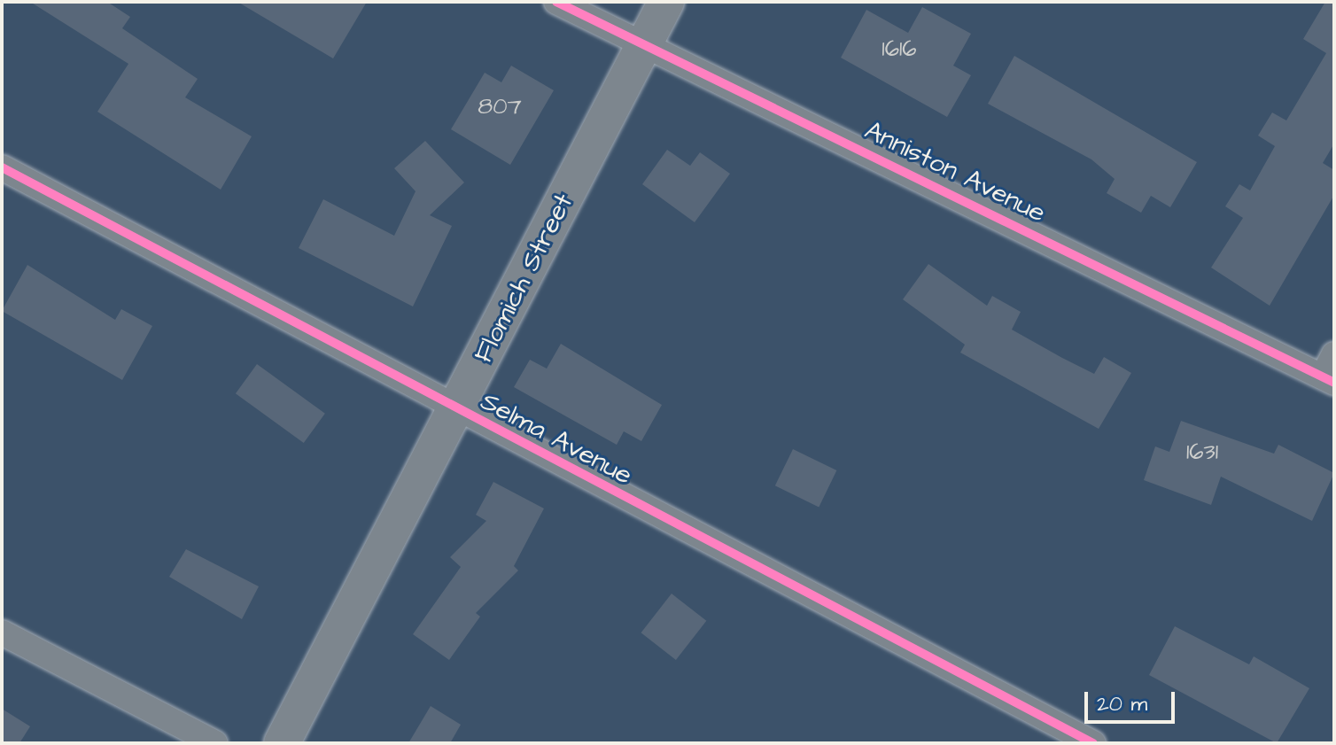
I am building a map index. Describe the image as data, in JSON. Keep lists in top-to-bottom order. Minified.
{"streets":{"street":["Anniston Avenue","Flomich Street","Selma Avenue"]},"crossings":[["Anniston Avenue","Flomich Street"],["Flomich Street","Selma Avenue"]],"house_numbers":["1616","807","1631"],"scale_bar":"20 m"}
